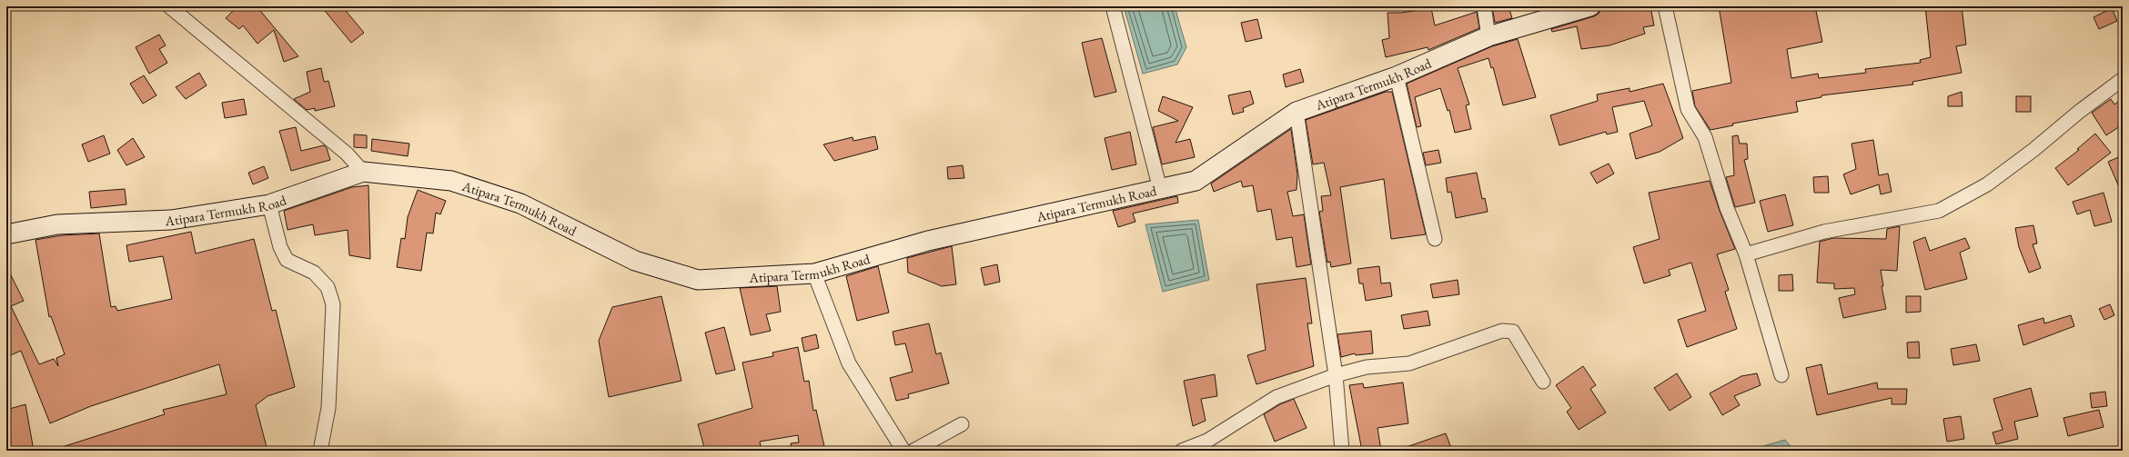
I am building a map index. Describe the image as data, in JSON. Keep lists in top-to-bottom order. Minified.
{"streets":{"main road":["Atipara Termukh Road"]}}
